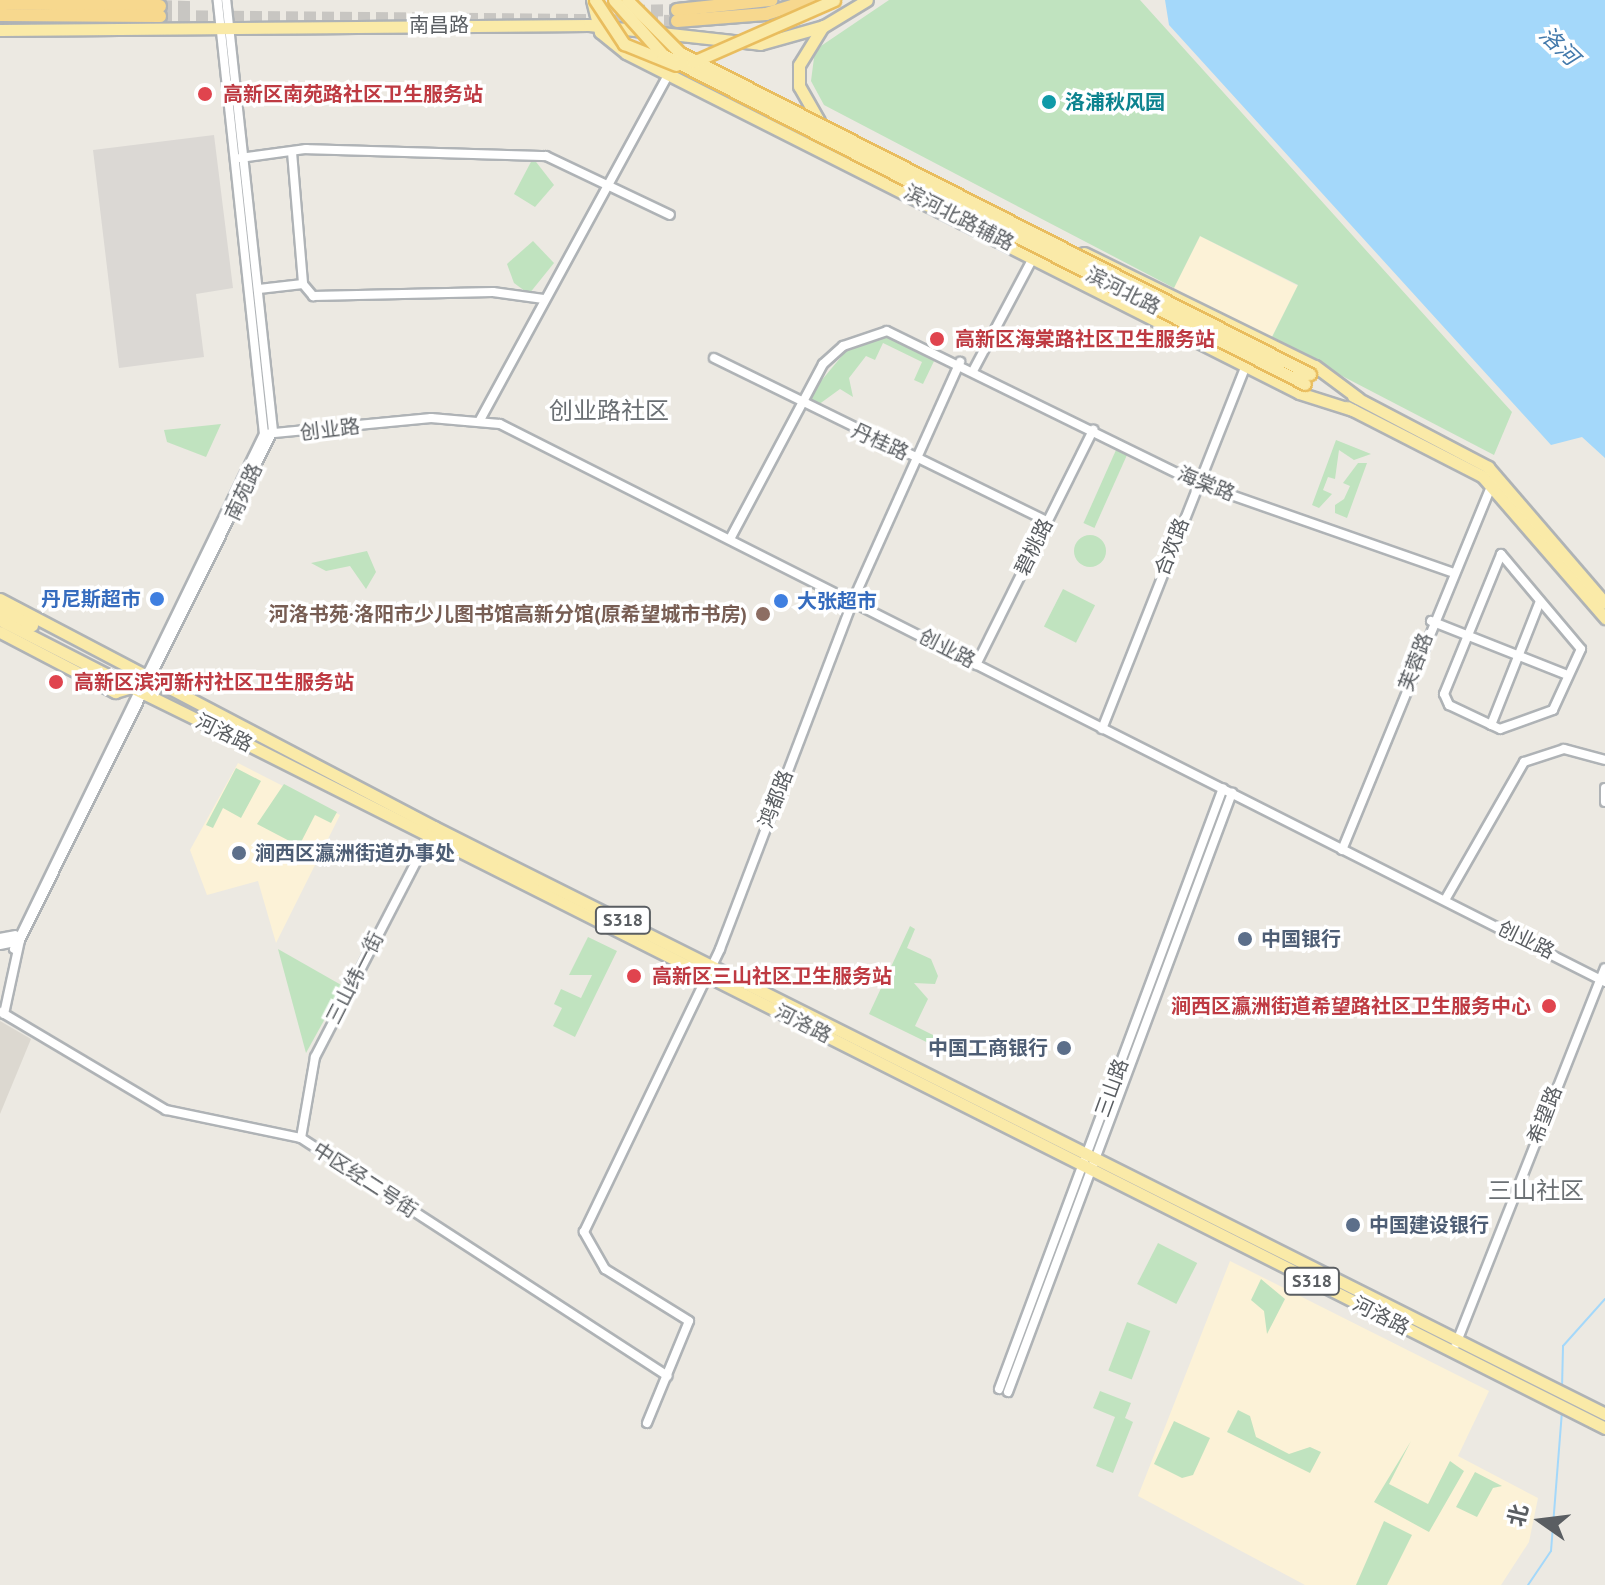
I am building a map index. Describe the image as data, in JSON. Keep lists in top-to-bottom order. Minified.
{"streets":{"main road":["南昌路","滨河北路辅路","滨河北路","河洛路","S318"],"street":["创业路","丹桂路","海棠路","南苑路","碧桃路","合欢路","芙蓉路","鸿都路","三山纬一街","三山路","希望路","中区经二号街"]},"crossings":[["南昌路","滨河北路辅路"],["滨河北路辅路","滨河北路"],["滨河北路辅路","合欢路"],["滨河北路","芙蓉路"],["创业路","海棠路"],["创业路","南苑路"],["创业路","碧桃路"],["创业路","合欢路"],["创业路","芙蓉路"],["创业路","鸿都路"],["创业路","三山路"],["创业路","希望路"],["丹桂路","海棠路"],["丹桂路","碧桃路"],["丹桂路","鸿都路"],["海棠路","碧桃路"],["海棠路","合欢路"],["海棠路","芙蓉路"],["海棠路","鸿都路"],["南苑路","河洛路"],["南苑路","中区经二号街"],["河洛路","鸿都路"],["河洛路","三山纬一街"],["河洛路","三山路"],["河洛路","希望路"],["鸿都路","中区经二号街"],["三山纬一街","中区经二号街"]],"districts":["创业路社区","三山社区"],"water":["洛河"],"places":["高新区南苑路社区卫生服务站","洛浦秋风园","高新区海棠路社区卫生服务站","丹尼斯超市","大张超市","河洛书苑·洛阳市少儿图书馆高新分馆(原希望城市书房)","高新区滨河新村社区卫生服务站","涧西区瀛洲街道办事处","中国银行","高新区三山社区卫生服务站","涧西区瀛洲街道希望路社区卫生服务中心","中国工商银行","中国建设银行"],"north":"left"}
